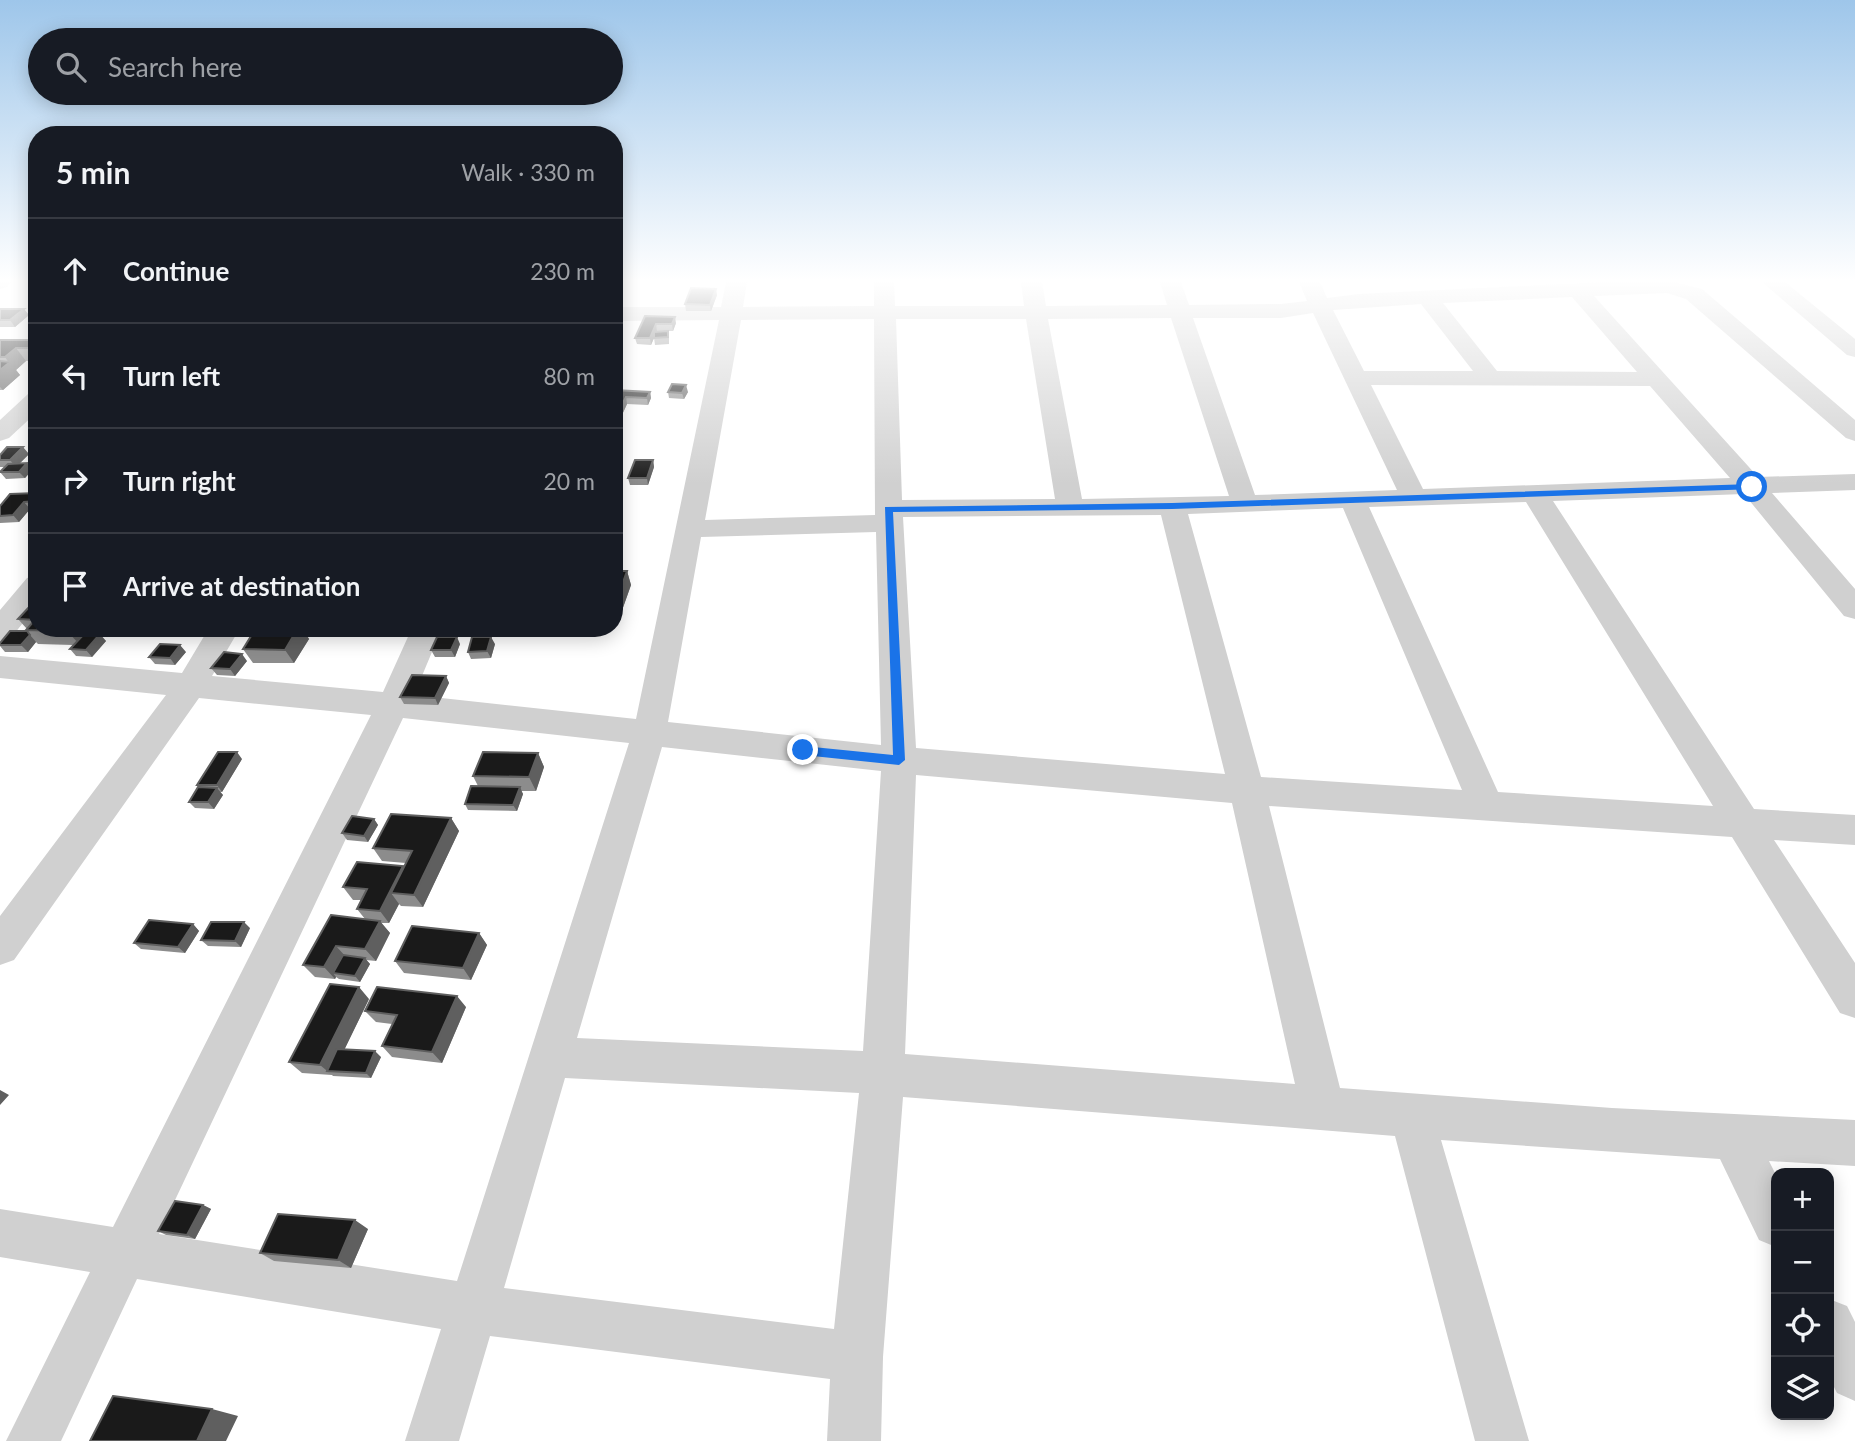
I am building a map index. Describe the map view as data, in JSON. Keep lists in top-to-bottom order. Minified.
{"page":{"search":"Search here","heading":["5 min","Walk · 330 m"],"list":[["Continue","230 m"],["Turn left","80 m"],["Turn right","20 m"],"Arrive at destination"],"map_buttons":["+","−"]}}
